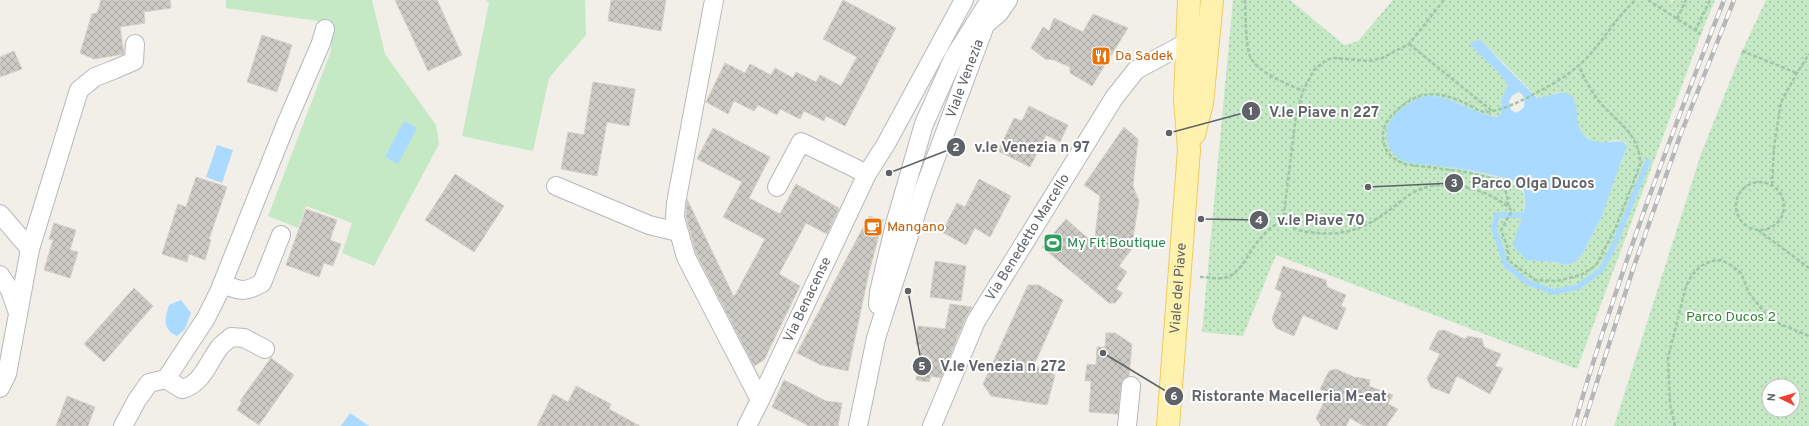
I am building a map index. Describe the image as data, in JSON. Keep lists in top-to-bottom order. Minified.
{"streets":{"main road":["Viale del Piave"],"street":["Viale Venezia","Via Benedetto Marcello","Via Benacense"]},"crossings":[["Viale Venezia","Via Benacense"],["Via Benedetto Marcello","Viale del Piave"]],"parks":["Parco Ducos 2"],"places":{"restaurant":["Da Sadek"],"other":["V.le Piave n 227","v.le Venezia n 97","Parco Olga Ducos","v.le Piave 70","V.le Venezia n 272","Ristorante Macelleria M-eat"],"cafe":["Mangano"],"sports":["My Fit Boutique"]},"north":"left"}
